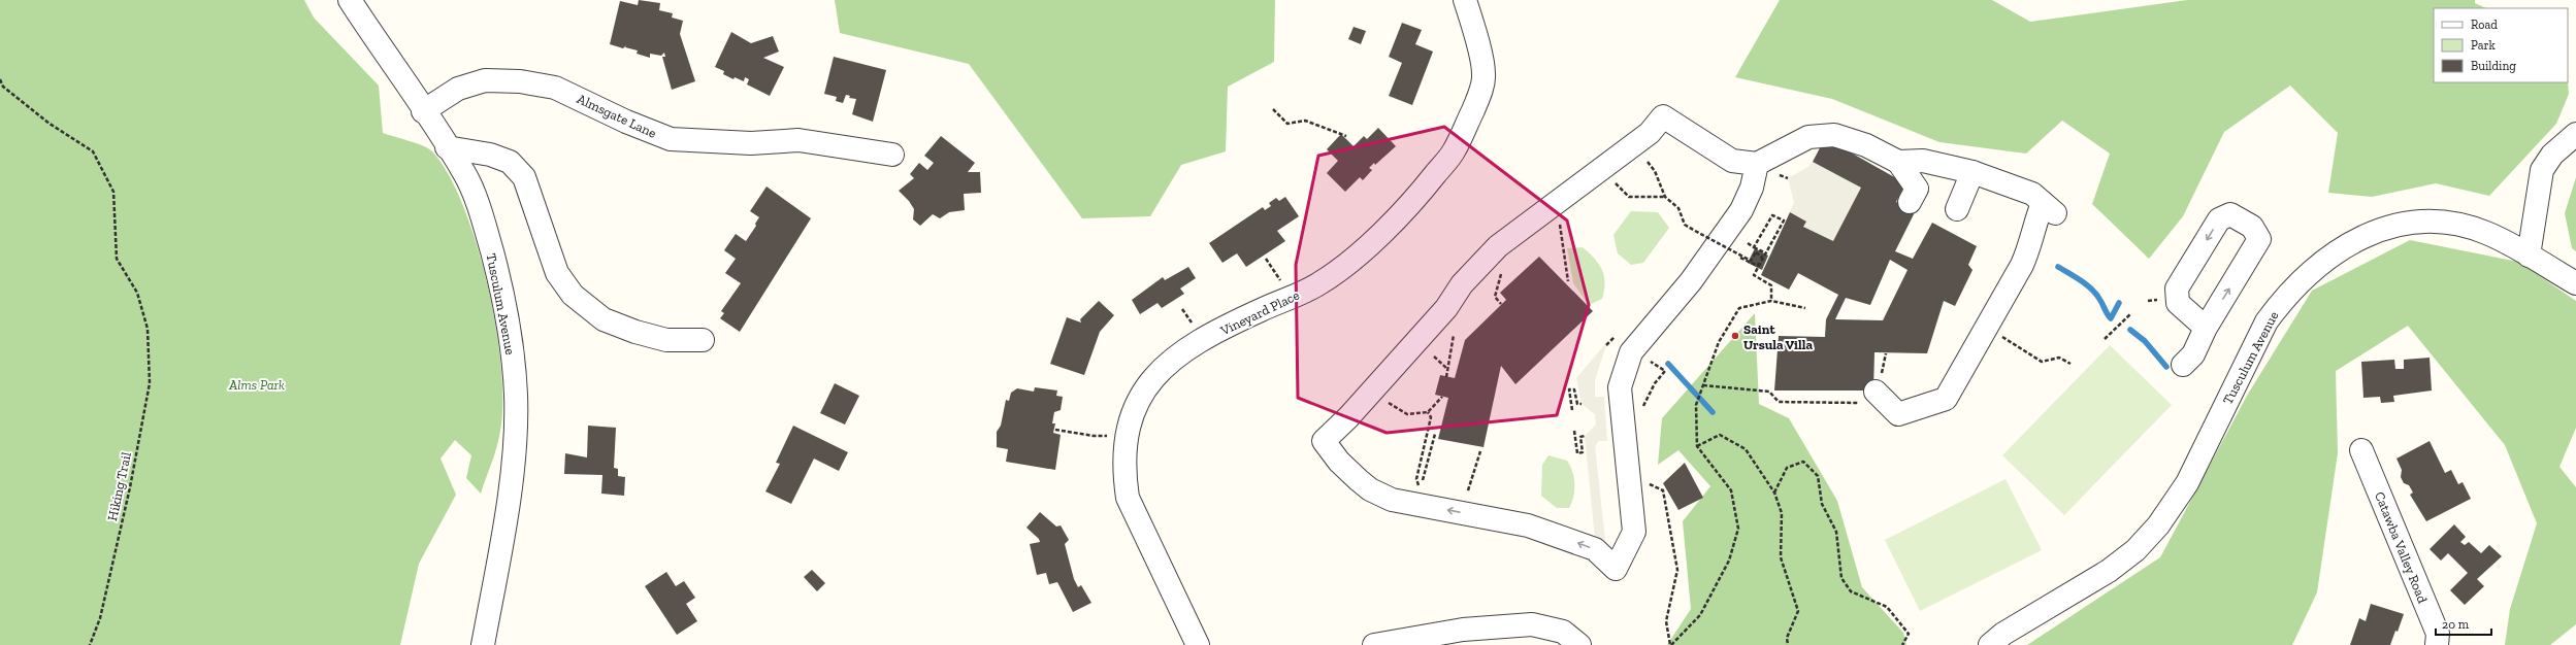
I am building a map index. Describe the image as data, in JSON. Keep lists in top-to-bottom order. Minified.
{"streets":{"street":["Almsgate Lane","Tusculum Avenue","Vineyard Place","Catawba Valley Road"],"path":["Hiking Trail"]},"crossings":[["Almsgate Lane","Tusculum Avenue"]],"parks":["Alms Park"],"places":["Saint Ursula Villa"],"legend":["Road","Park","Building"],"scale_bar":"20 m"}
